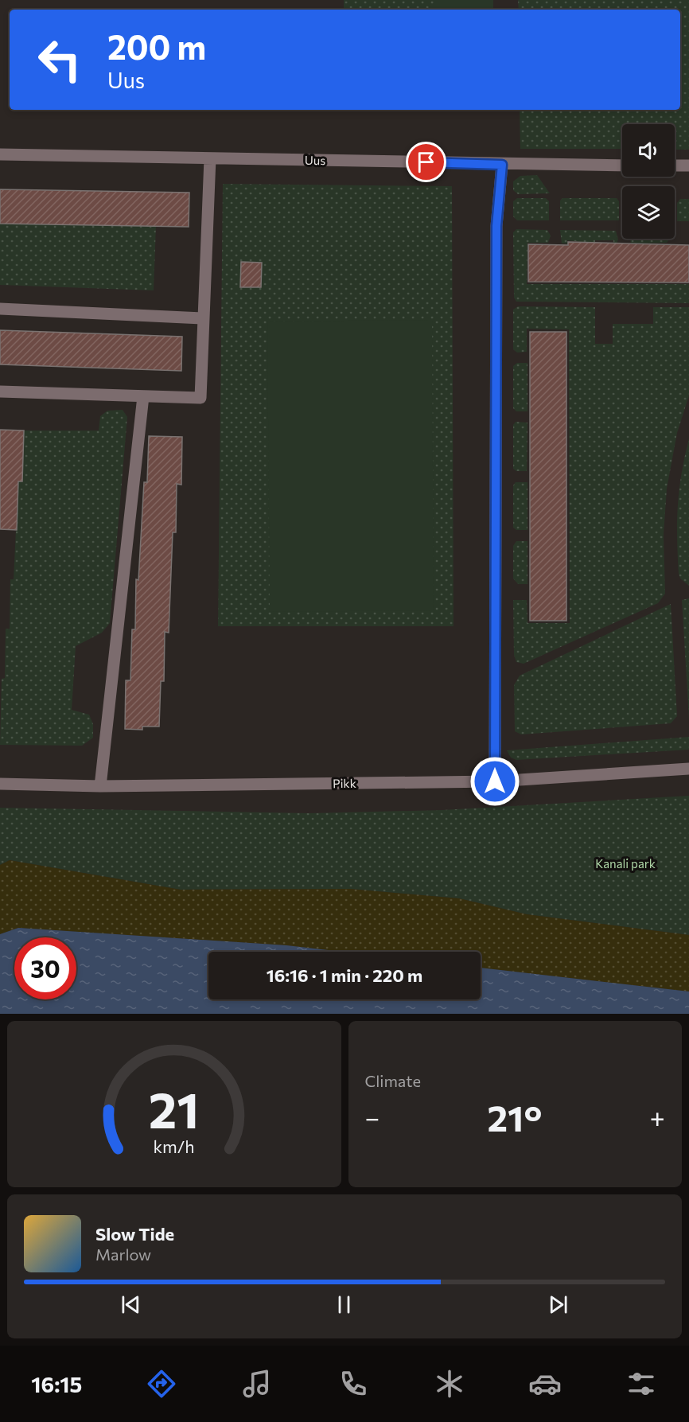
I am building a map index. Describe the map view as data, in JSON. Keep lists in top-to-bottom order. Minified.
{"streets":{"street":["Uus","Pikk"]},"parks":["Kanali park"],"page":{"turn":["200 m","Uus"],"limit":"30","trip":"16:16 · 1 min · 220 m","tile":"Climate","heat":["−","21°","+"],"song":["Slow Tide","Marlow"],"tabs":"16:15","gauge":["21","km/h"]}}
